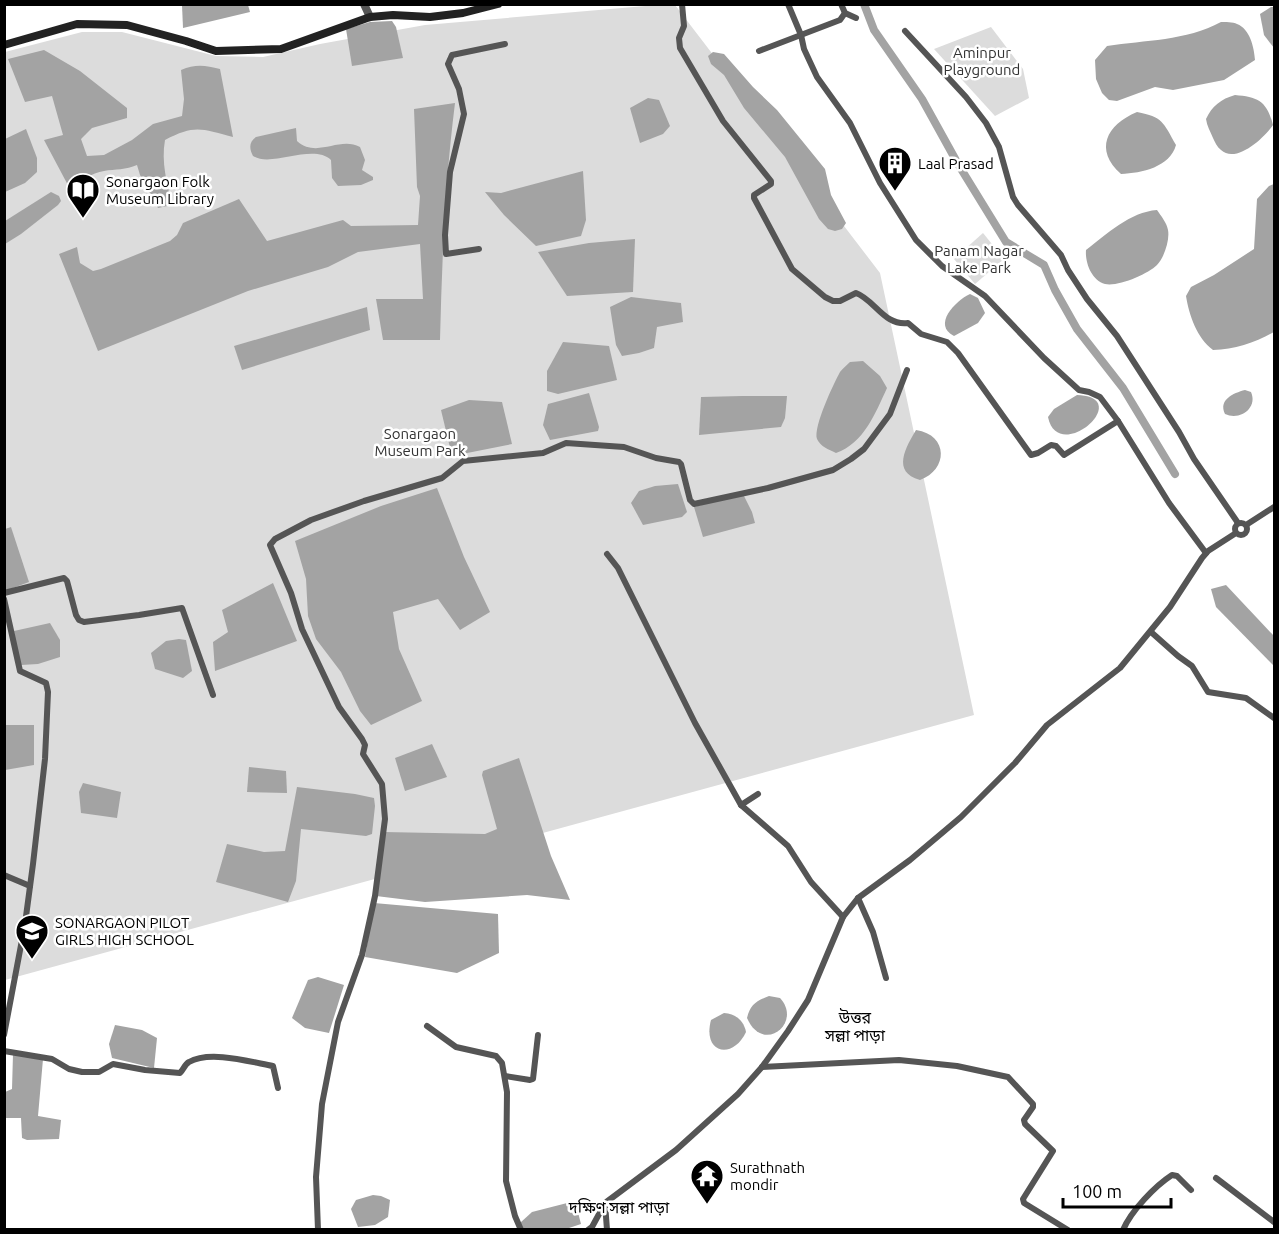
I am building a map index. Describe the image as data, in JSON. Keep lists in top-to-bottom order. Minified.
{"districts":["উত্তর সল্লা পাড়া","দক্ষিণ সল্লা পাড়া"],"parks":["Aminpur Playground","Panam Nagar Lake Park","Sonargaon Museum Park"],"places":{"building":["Laal Prasad"],"library":["Sonargaon Folk Museum Library"],"school or university":["SONARGAON PILOT GIRLS HIGH SCHOOL"],"temple":["Surathnath mondir"]},"scale_bar":"100 m"}
